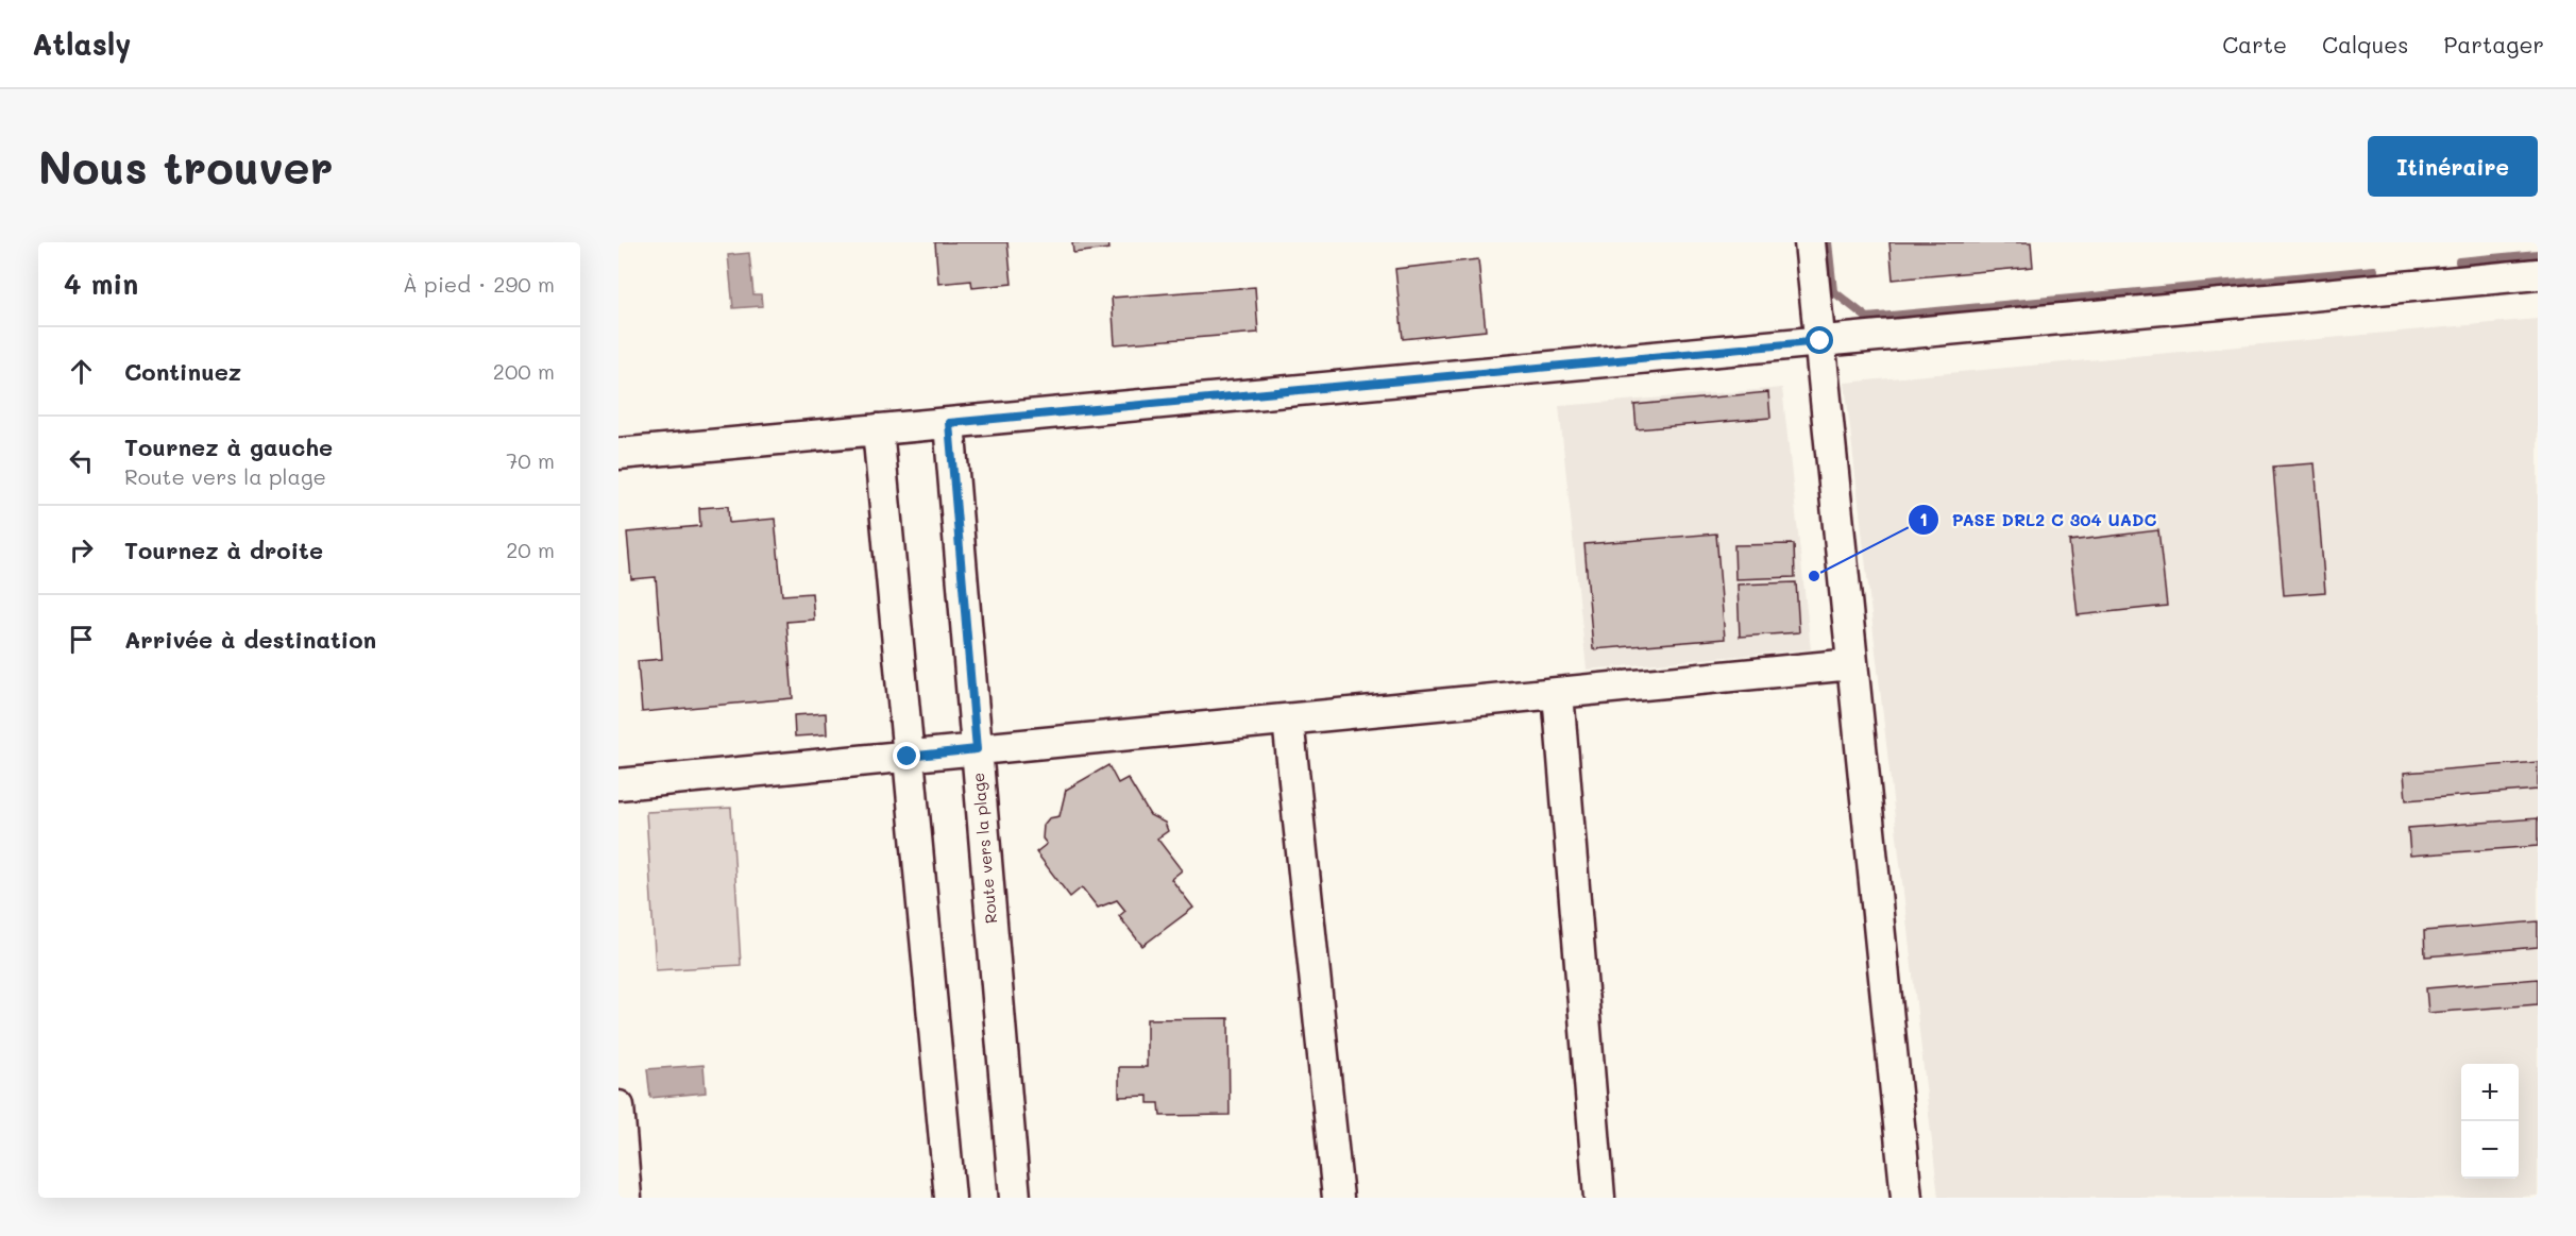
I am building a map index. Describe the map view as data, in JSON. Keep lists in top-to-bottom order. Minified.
{"streets":{"street":["Route vers la plage"]},"places":["PASE DRL2 C 304 UADC"],"page":{"header":"Atlasly","nav":["Carte","Calques","Partager"],"buttons":"Itinéraire","title":"Nous trouver","heading":["4 min","À pied · 290 m"],"list":[["Continuez","200 m"],["Tournez à gauche","Route vers la plage","70 m"],["Tournez à droite","20 m"],"Arrivée à destination"],"map_buttons":["+","−"]}}
